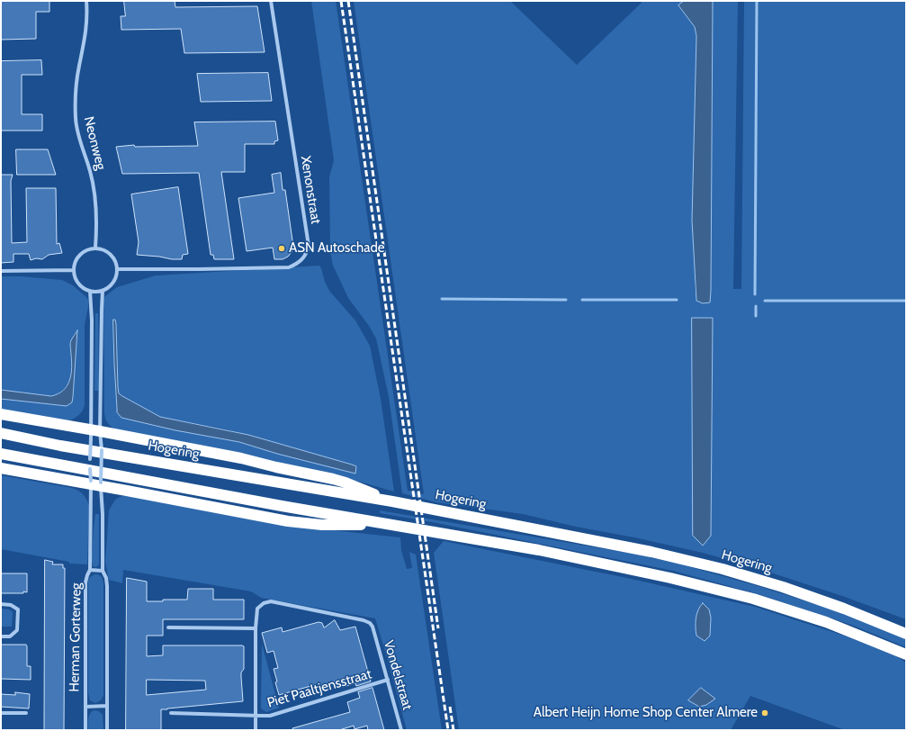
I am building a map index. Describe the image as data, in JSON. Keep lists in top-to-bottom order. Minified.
{"streets":{"highway":["Hogering"],"street":["Neonweg","Xenonstraat","Herman Gorterweg","Vondelstraat","Piet Paaltjensstraat"]},"crossings":[["Neonweg","Xenonstraat"],["Vondelstraat","Piet Paaltjensstraat"]],"places":["ASN Autoschade","Albert Heijn Home Shop Center Almere"]}
